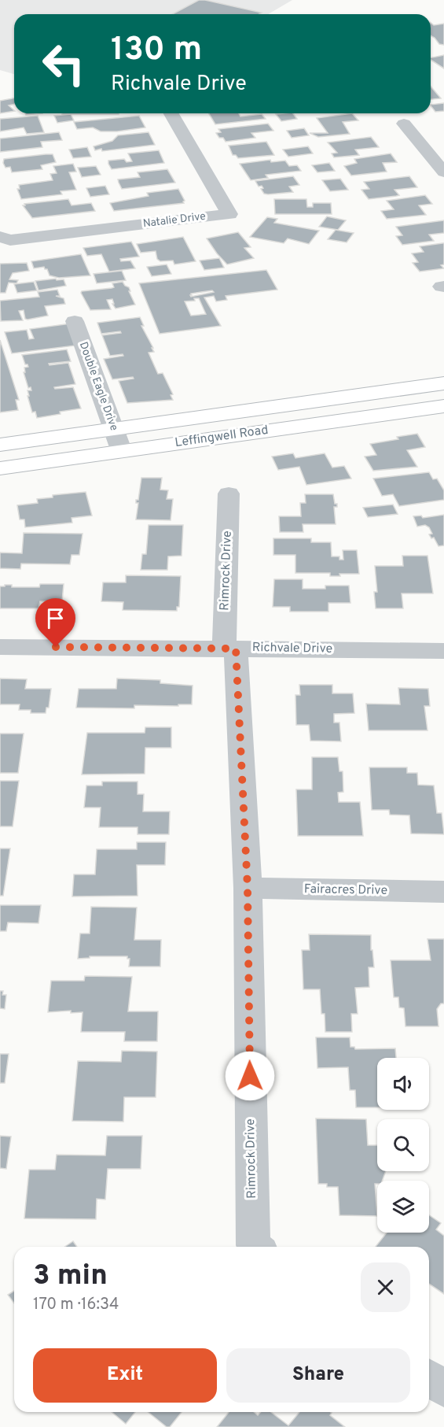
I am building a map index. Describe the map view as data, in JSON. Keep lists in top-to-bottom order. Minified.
{"streets":{"main road":["Leffingwell Road"],"street":["Natalie Drive","Double Eagle Drive","Rimrock Drive","Richvale Drive","Fairacres Drive"]},"crossings":[["Double Eagle Drive","Leffingwell Road"],["Rimrock Drive","Richvale Drive"],["Rimrock Drive","Fairacres Drive"]],"page":{"turn":["130 m","Richvale Drive"],"heading":["3 min","170 m · 16:34"],"buttons":["Exit","Share"]}}
